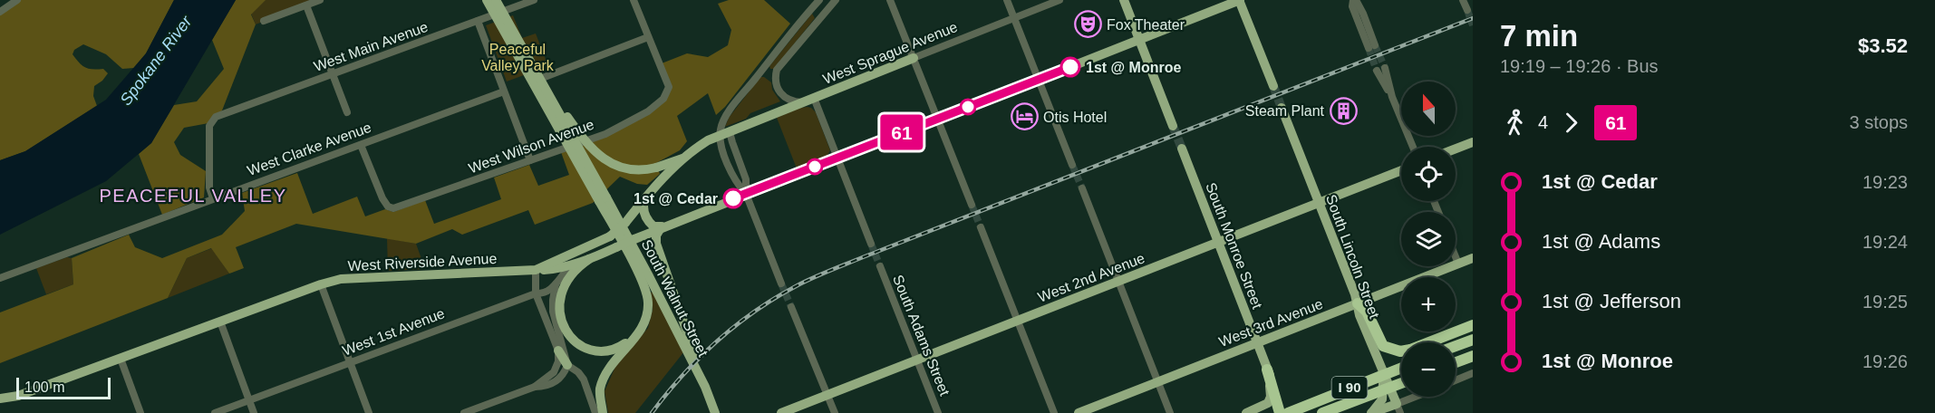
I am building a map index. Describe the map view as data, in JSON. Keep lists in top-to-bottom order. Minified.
{"streets":{"highway":["I 90"],"main road":["West Sprague Avenue","South Monroe Street","South Lincoln Street","West Riverside Avenue","West 2nd Avenue","South Walnut Street","West 3rd Avenue"],"street":["West Main Avenue","West Wilson Avenue","West Clarke Avenue","West 1st Avenue","South Adams Street"]},"crossings":[["West Main Avenue","West Clarke Avenue"],["West Sprague Avenue","West Riverside Avenue"],["West Wilson Avenue","West Clarke Avenue"],["South Monroe Street","West 2nd Avenue"],["South Monroe Street","West 3rd Avenue"],["South Monroe Street","I 90"],["South Lincoln Street","West 2nd Avenue"],["South Lincoln Street","West 3rd Avenue"],["West 2nd Avenue","South Adams Street"]],"districts":["PEACEFUL VALLEY"],"water":["Spokane River"],"parks":["Peaceful Valley Park"],"places":{"theatre":["Fox Theater"],"other":["1st @ Monroe","1st @ Cedar"],"building":["Steam Plant"],"hotel":["Otis Hotel"]},"lines":["bus line 61"],"scale_bar":"100 m","north":"top","page":{"on_map":"61","heading":["7 min","19:19 – 19:26 · Bus","$3.52"],"map_buttons":["+","−"],"legs":["4","61","3 stops"],"list":[{"name":"1st @ Cedar","value":"19:23"},{"name":"1st @ Adams","value":"19:24"},{"name":"1st @ Jefferson","value":"19:25"},{"name":"1st @ Monroe","value":"19:26"}],"scale":"100 m"}}
